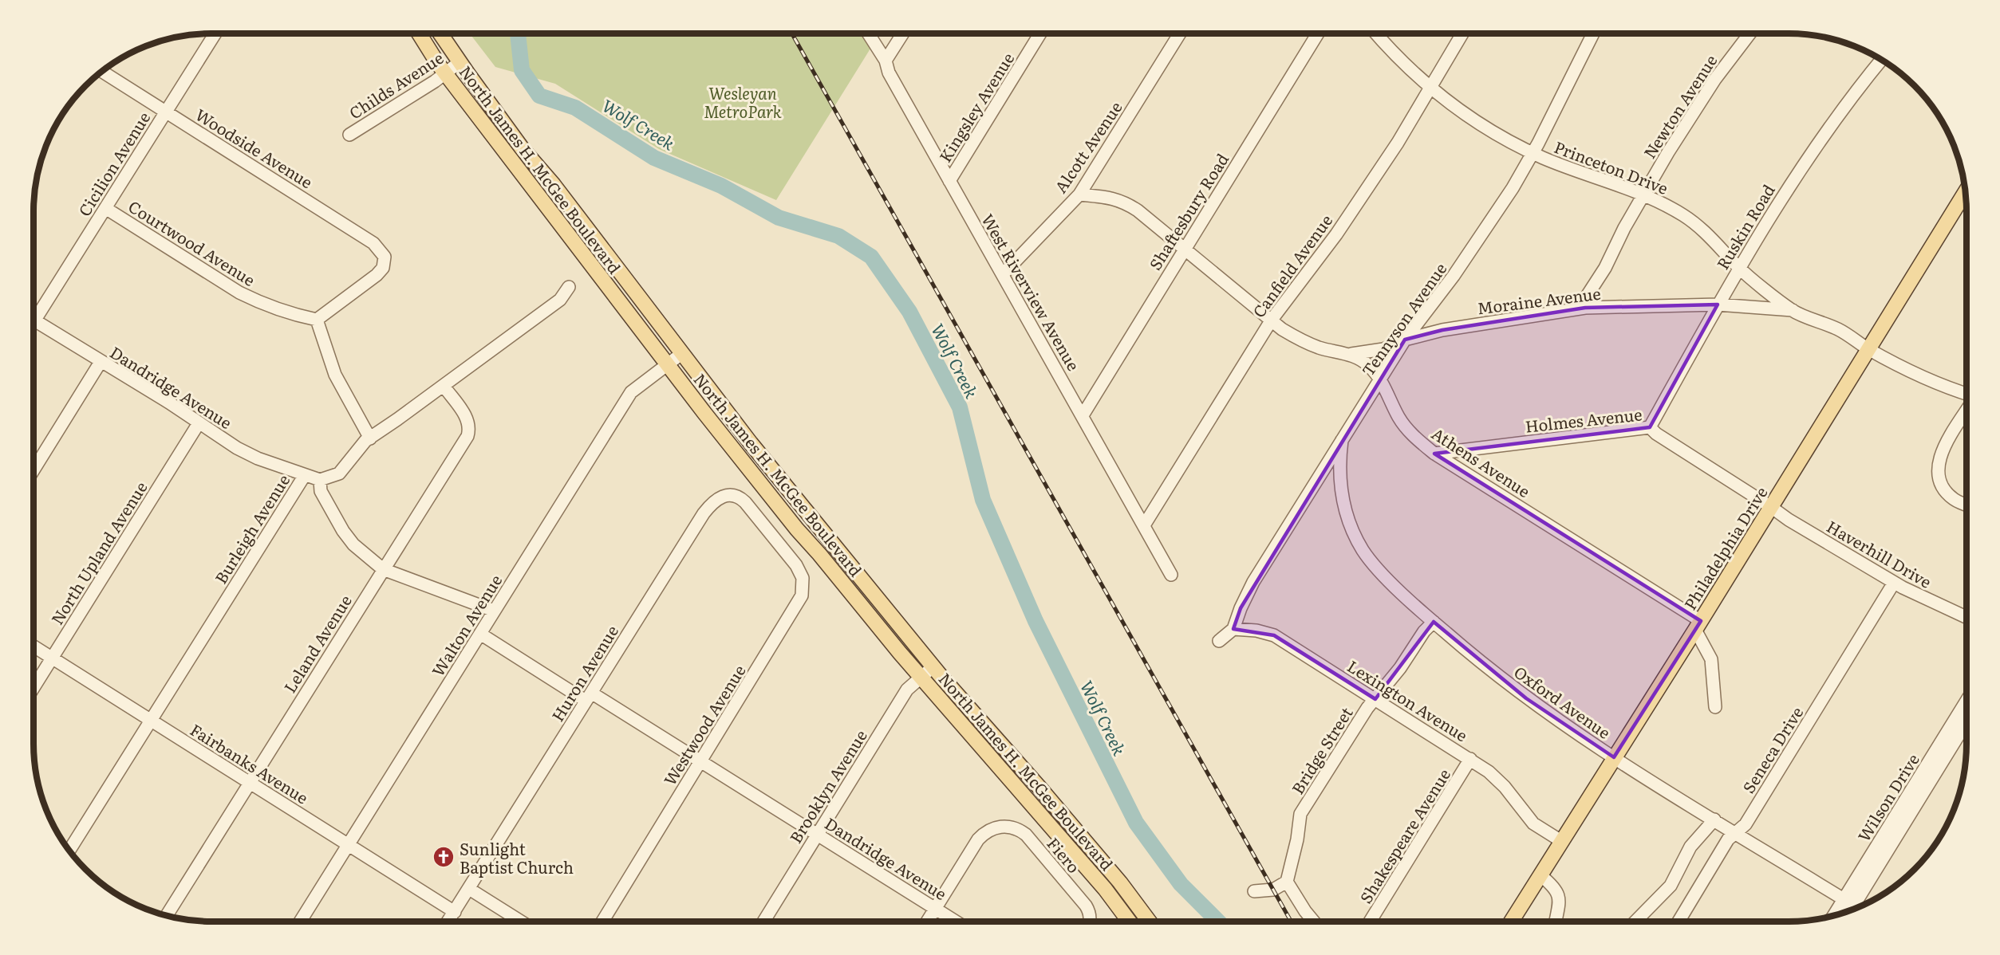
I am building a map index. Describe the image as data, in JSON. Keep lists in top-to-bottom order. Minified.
{"streets":{"main road":["North James H. McGee Boulevard","Philadelphia Drive"],"street":["Childs Avenue","Newton Avenue","Kingsley Avenue","Alcott Avenue","Woodside Avenue","Cicilion Avenue","Princeton Drive","Shaftesbury Road","Ruskin Road","Courtwood Avenue","Canfield Avenue","West Riverview Avenue","Moraine Avenue","Tennyson Avenue","Dandridge Avenue","Holmes Avenue","Athens Avenue","Burleigh Avenue","North Upland Avenue","Haverhill Drive","Walton Avenue","Leland Avenue","Huron Avenue","Lexington Avenue","Oxford Avenue","Westwood Avenue","Seneca Drive","Bridge Street","Fairbanks Avenue","Brooklyn Avenue","Wilson Drive","Shakespeare Avenue","Fiero"]},"crossings":[["Childs Avenue","North James H. McGee Boulevard"],["Newton Avenue","Princeton Drive"],["Newton Avenue","Moraine Avenue"],["Kingsley Avenue","West Riverview Avenue"],["Alcott Avenue","West Riverview Avenue"],["Alcott Avenue","Athens Avenue"],["Woodside Avenue","Cicilion Avenue"],["Woodside Avenue","Courtwood Avenue"],["Cicilion Avenue","Courtwood Avenue"],["Princeton Drive","Ruskin Road"],["Princeton Drive","Canfield Avenue"],["Princeton Drive","Moraine Avenue"],["Princeton Drive","Tennyson Avenue"],["Princeton Drive","Philadelphia Drive"],["North James H. McGee Boulevard","Walton Avenue"],["North James H. McGee Boulevard","Brooklyn Avenue"],["Shaftesbury Road","West Riverview Avenue"],["Shaftesbury Road","Athens Avenue"],["Ruskin Road","Moraine Avenue"],["Ruskin Road","Holmes Avenue"],["Canfield Avenue","West Riverview Avenue"],["Canfield Avenue","Athens Avenue"],["Moraine Avenue","Tennyson Avenue"],["Moraine Avenue","Athens Avenue"],["Tennyson Avenue","Athens Avenue"],["Tennyson Avenue","Lexington Avenue"],["Tennyson Avenue","Oxford Avenue"],["Dandridge Avenue","Burleigh Avenue"],["Dandridge Avenue","North Upland Avenue"],["Dandridge Avenue","Walton Avenue"],["Dandridge Avenue","Huron Avenue"],["Dandridge Avenue","Westwood Avenue"],["Dandridge Avenue","Brooklyn Avenue"],["Dandridge Avenue","Fiero"],["Holmes Avenue","Athens Avenue"],["Holmes Avenue","Philadelphia Drive"],["Holmes Avenue","Haverhill Drive"],["Athens Avenue","Philadelphia Drive"],["Burleigh Avenue","Fairbanks Avenue"],["Philadelphia Drive","Haverhill Drive"],["Philadelphia Drive","Lexington Avenue"],["Philadelphia Drive","Oxford Avenue"],["North Upland Avenue","Fairbanks Avenue"],["Haverhill Drive","Seneca Drive"],["Walton Avenue","Fairbanks Avenue"],["Leland Avenue","Fairbanks Avenue"],["Huron Avenue","Westwood Avenue"],["Huron Avenue","Fairbanks Avenue"],["Lexington Avenue","Bridge Street"],["Lexington Avenue","Shakespeare Avenue"],["Oxford Avenue","Seneca Drive"],["Oxford Avenue","Bridge Street"],["Oxford Avenue","Wilson Drive"]],"water":["Wolf Creek"],"parks":["Wesleyan MetroPark"],"places":{"church":["Sunlight Baptist Church"]}}
